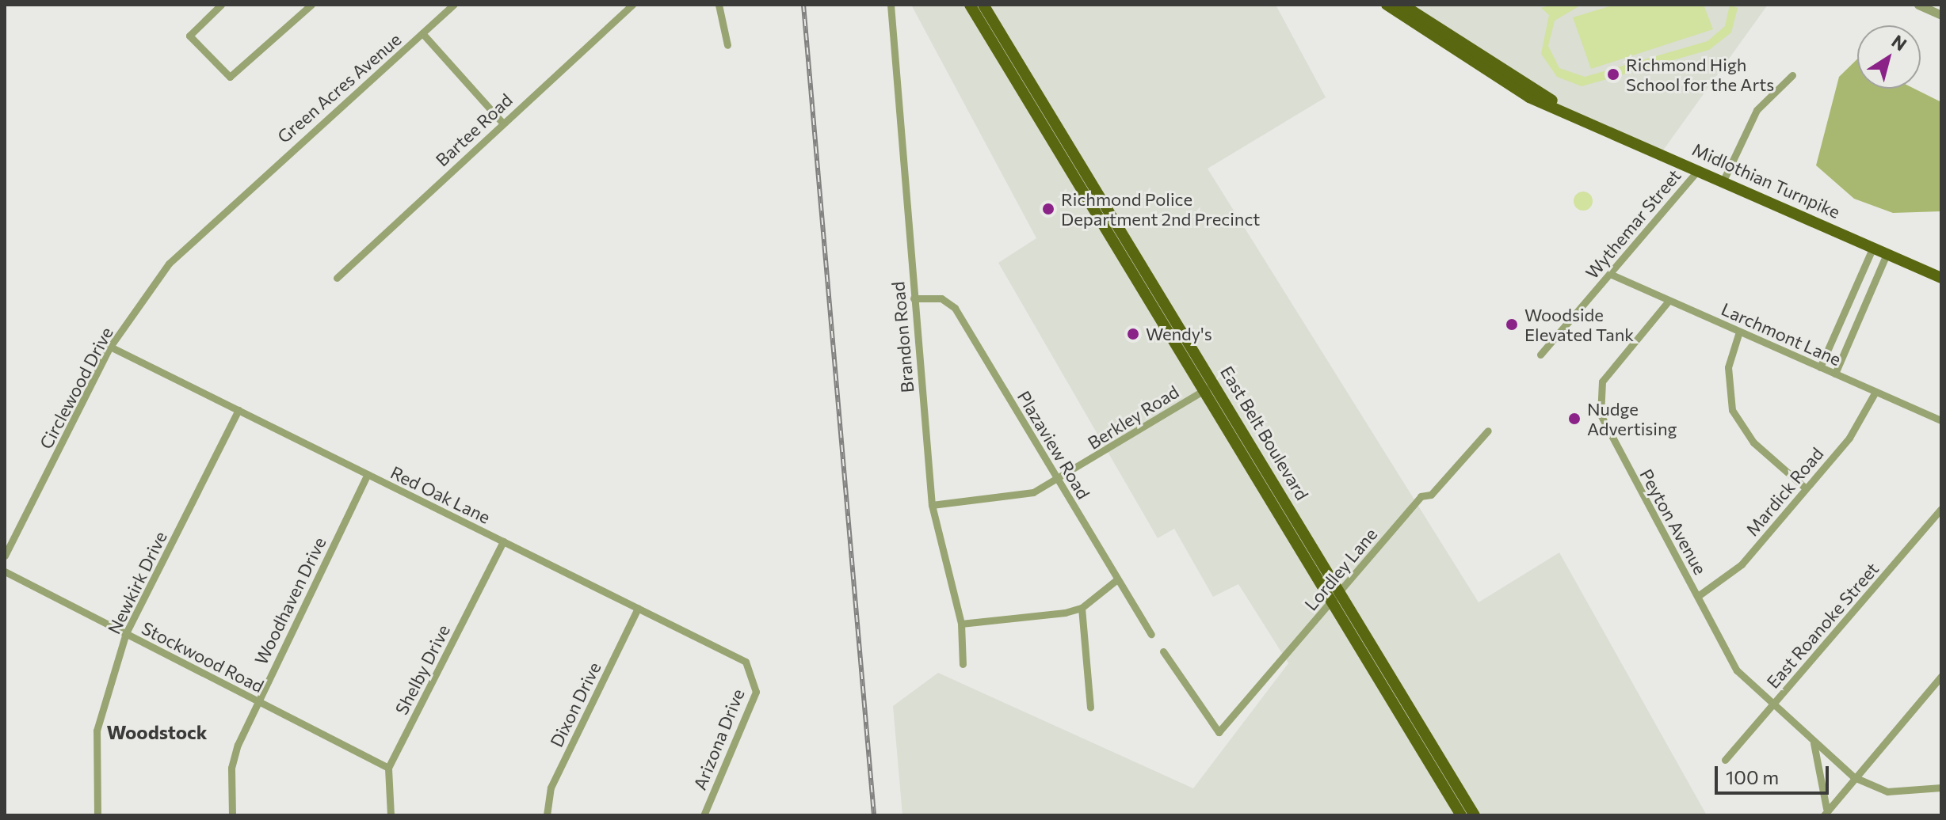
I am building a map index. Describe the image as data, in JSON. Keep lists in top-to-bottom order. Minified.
{"streets":{"main road":["Midlothian Turnpike","East Belt Boulevard"],"street":["Green Acres Avenue","Bartee Road","Wythemar Street","Larchmont Lane","Brandon Road","Circlewood Drive","Berkley Road","Plazaview Road","Mardick Road","Red Oak Lane","Peyton Avenue","Lordley Lane","Newkirk Drive","Woodhaven Drive","East Roanoke Street","Stockwood Road","Shelby Drive","Dixon Drive","Arizona Drive"]},"crossings":[["Green Acres Avenue","Circlewood Drive"],["Midlothian Turnpike","Wythemar Street"],["Wythemar Street","Larchmont Lane"],["Larchmont Lane","Mardick Road"],["Larchmont Lane","Peyton Avenue"],["Brandon Road","Berkley Road"],["Brandon Road","Plazaview Road"],["Circlewood Drive","Red Oak Lane"],["Berkley Road","East Belt Boulevard"],["Berkley Road","Plazaview Road"],["East Belt Boulevard","Lordley Lane"],["Mardick Road","Peyton Avenue"],["Red Oak Lane","Newkirk Drive"],["Red Oak Lane","Woodhaven Drive"],["Red Oak Lane","Shelby Drive"],["Red Oak Lane","Dixon Drive"],["Red Oak Lane","Arizona Drive"],["Peyton Avenue","East Roanoke Street"],["Newkirk Drive","Stockwood Road"],["Woodhaven Drive","Stockwood Road"],["Stockwood Road","Shelby Drive"]],"districts":["Woodstock"],"places":["Richmond High School for the Arts","Richmond Police Department 2nd Precinct","Woodside Elevated Tank","Wendy's","Nudge Advertising"],"scale_bar":"100 m","north":"top right"}
